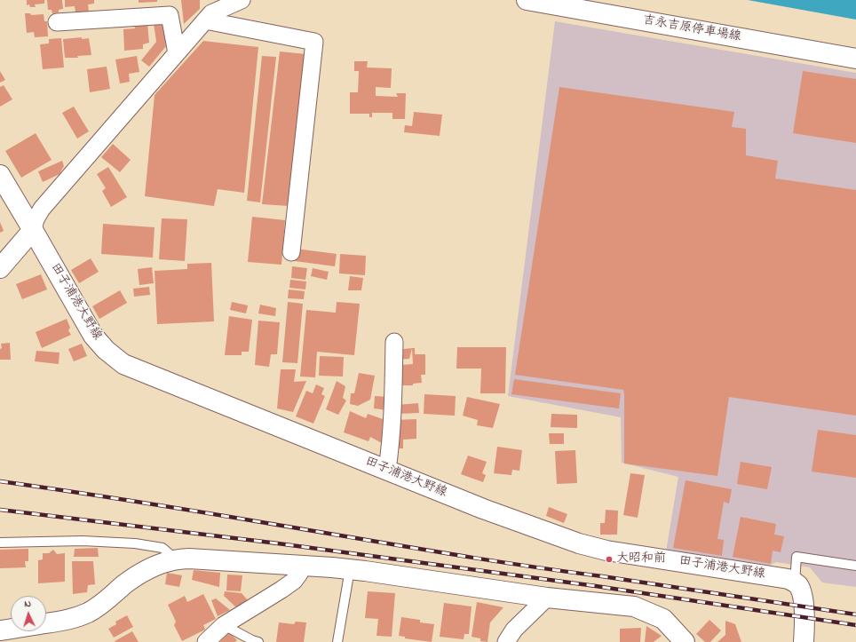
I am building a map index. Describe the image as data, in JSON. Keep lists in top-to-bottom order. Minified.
{"streets":{"main road":["吉永吉原停車場線","田子浦港大野線"]},"places":["大昭和前"],"north":"top"}
